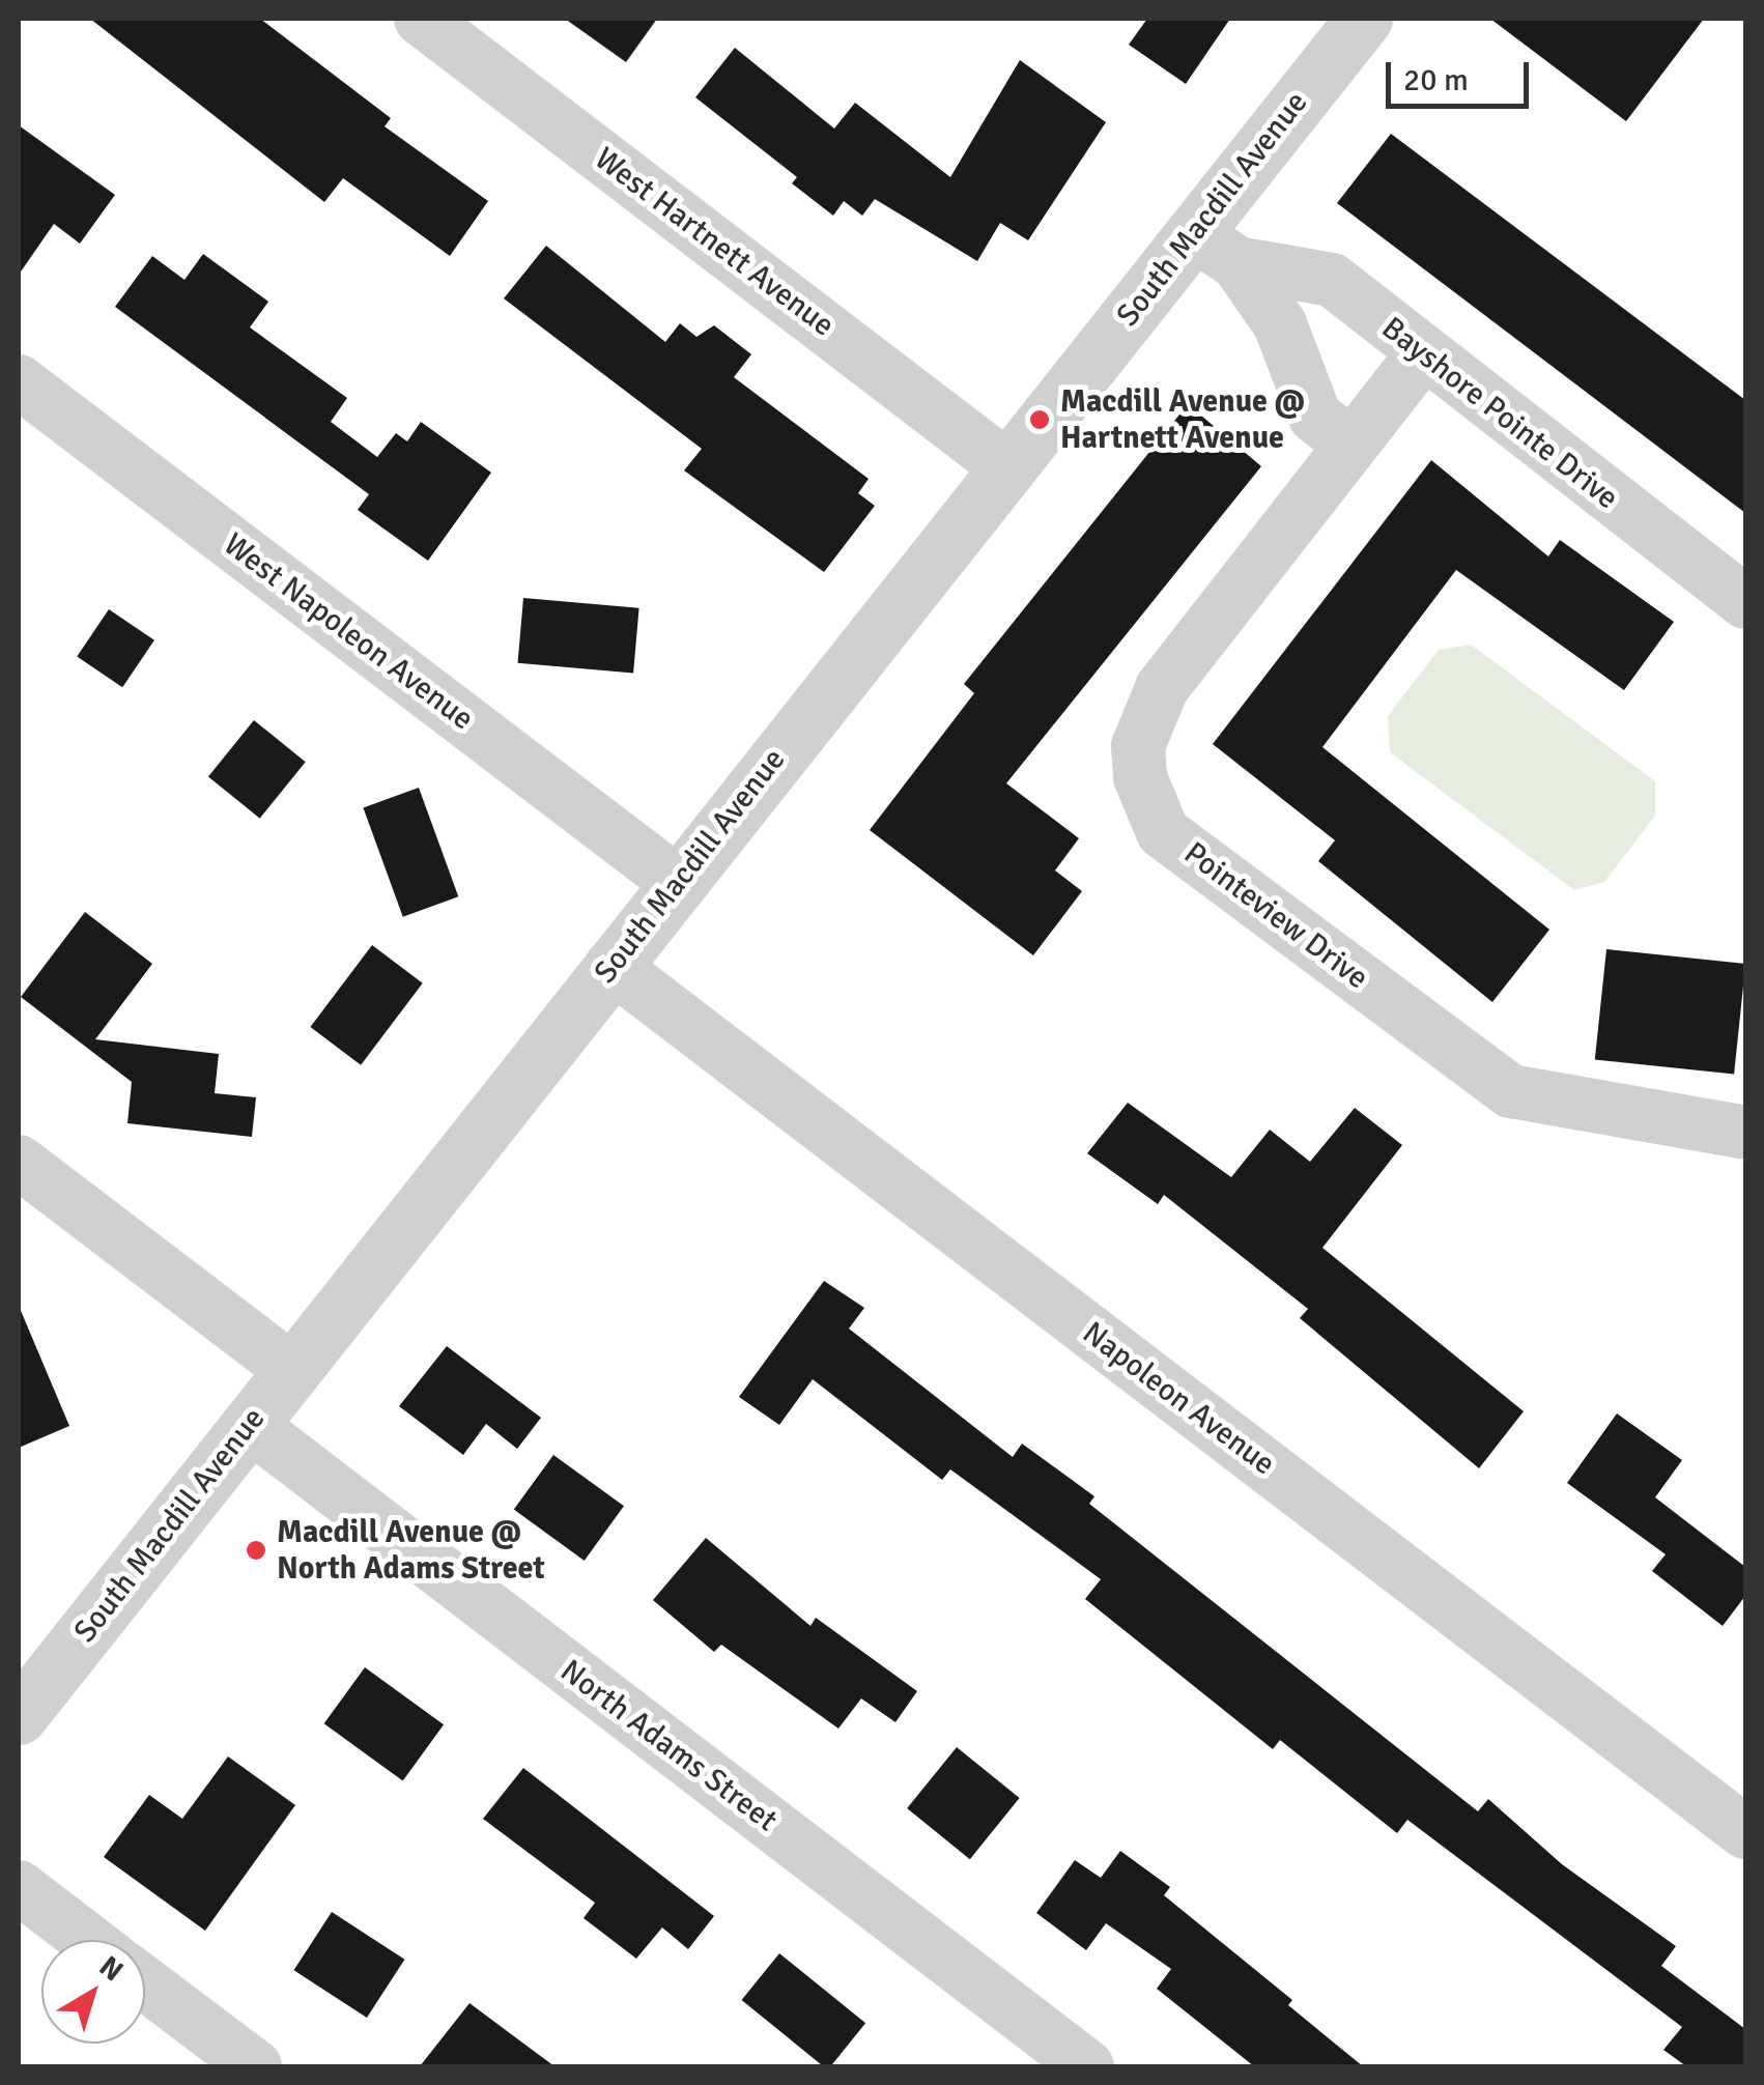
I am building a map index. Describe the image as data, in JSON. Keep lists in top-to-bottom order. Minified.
{"streets":{"street":["South Macdill Avenue","West Hartnett Avenue","Bayshore Pointe Drive","West Napoleon Avenue","Pointeview Drive","Napoleon Avenue","North Adams Street"]},"crossings":[["South Macdill Avenue","West Hartnett Avenue"],["South Macdill Avenue","Bayshore Pointe Drive"],["South Macdill Avenue","West Napoleon Avenue"],["South Macdill Avenue","Napoleon Avenue"],["South Macdill Avenue","North Adams Street"],["Bayshore Pointe Drive","Pointeview Drive"]],"places":["Macdill Avenue @ Hartnett Avenue","Macdill Avenue @ North Adams Street"],"scale_bar":"20 m","north":"top right"}
